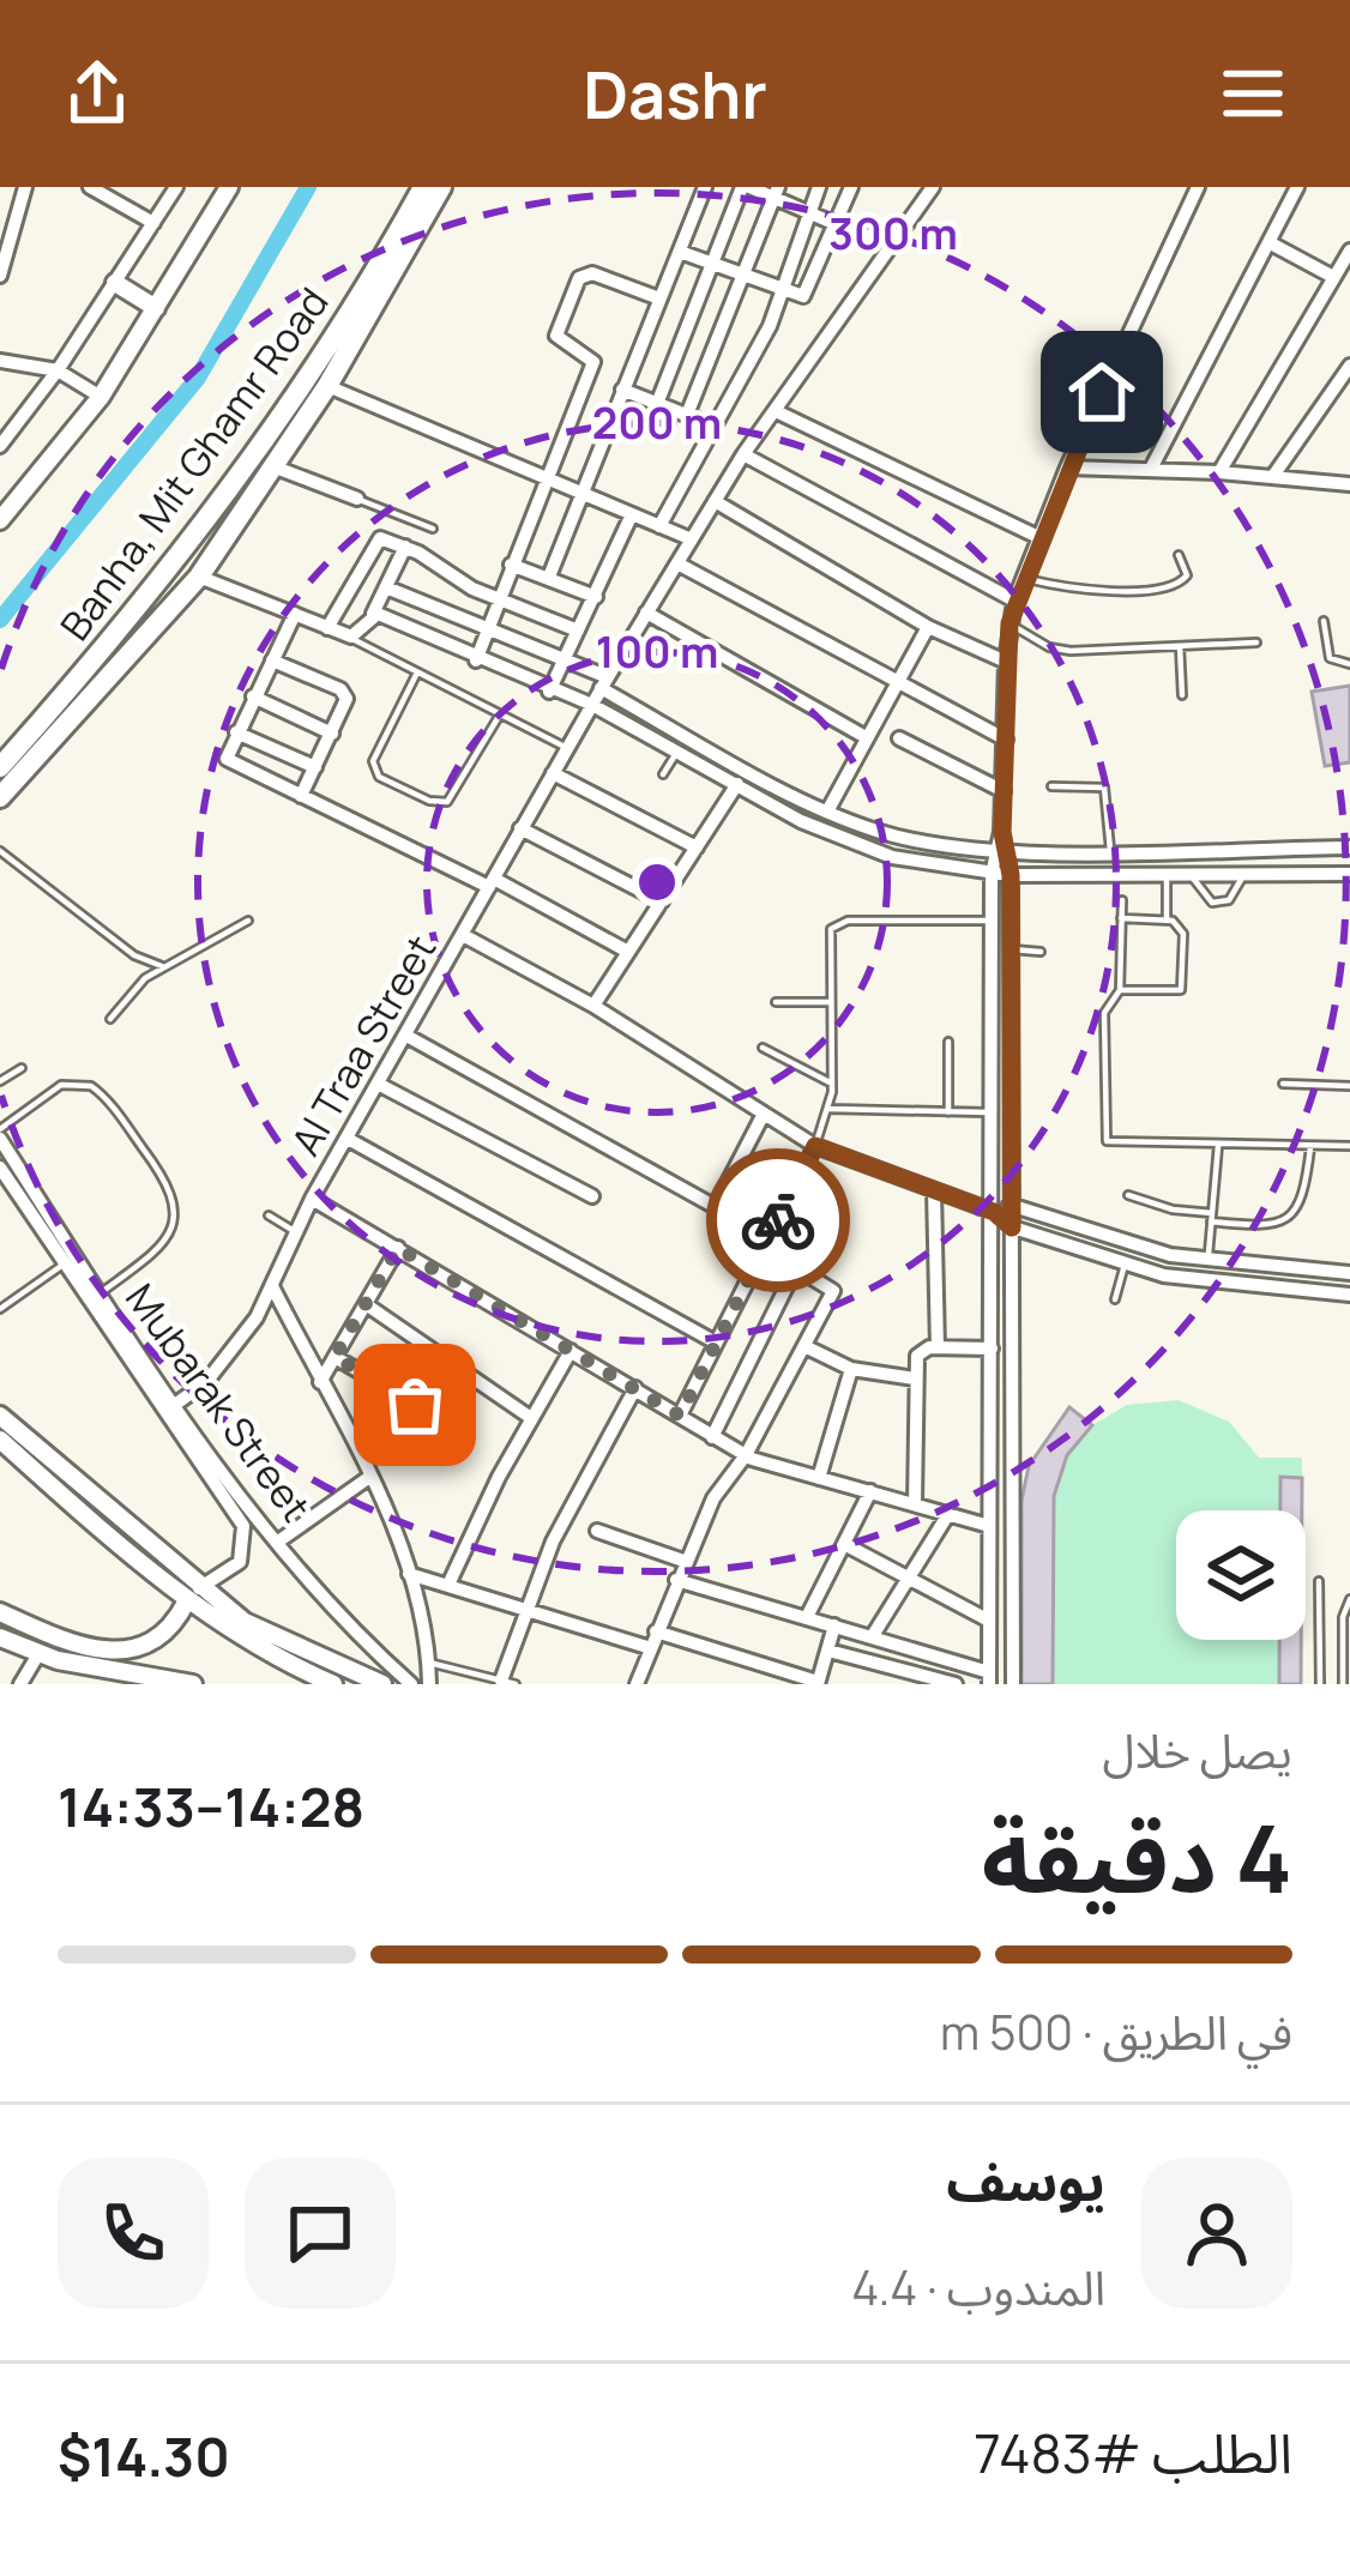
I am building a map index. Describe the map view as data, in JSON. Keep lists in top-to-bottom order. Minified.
{"streets":{"highway":["Banha, Mit Ghamr Road"],"street":["Al Traa Street","Mubarak Street"]},"crossings":[["Al Traa Street","Mubarak Street"]],"page":{"header":"Dashr","heading":["4 دقيقة","يصل خلال","14:28–14:33"],"panel":["يوسف","المندوب · 4.4","الطلب #7483","$14.30"],"bar":"في الطريق · 500 m"},"rings":["300 m","200 m","100 m"]}
